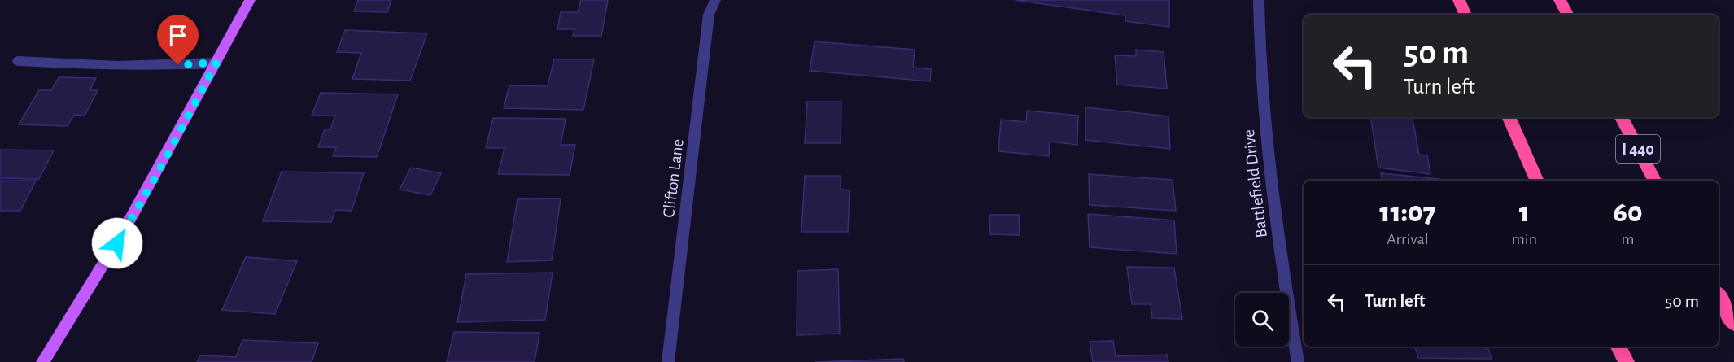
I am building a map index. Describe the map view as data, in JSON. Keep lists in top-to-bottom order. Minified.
{"streets":{"highway":["I 440"],"street":["Clifton Lane","Battlefield Drive"]},"page":{"turn":["50 m","Turn left"],"eta":["11:07","Arrival","1","min","60","m"],"list":[{"name":"Turn left","value":"50 m"}]}}
